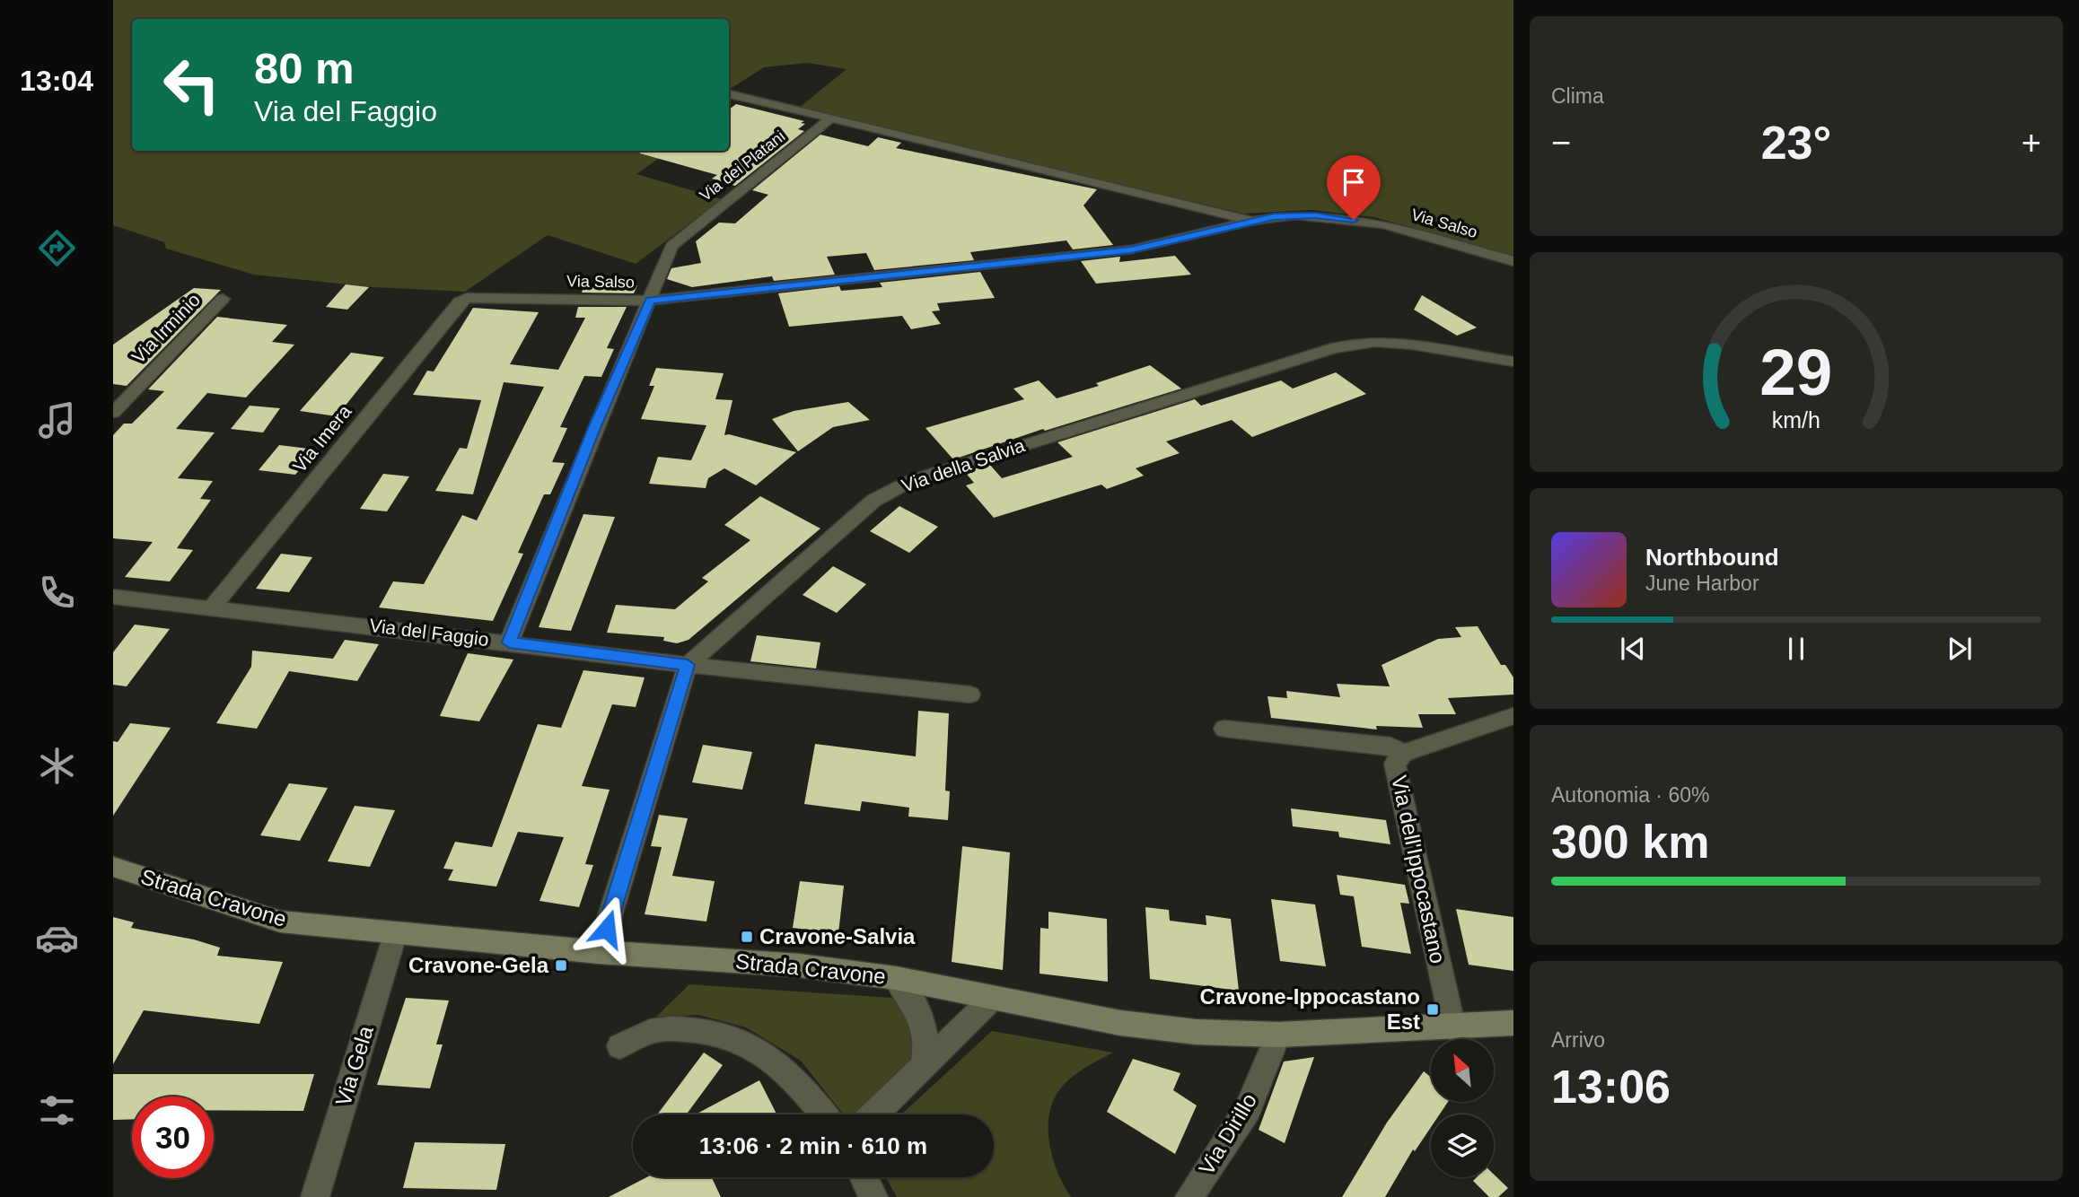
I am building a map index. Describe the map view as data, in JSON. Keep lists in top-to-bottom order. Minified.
{"streets":{"street":["Via dei Platani","Via Salso","Via Irminio","Via Imera","Via della Salvia","Via del Faggio","Via dell'Ippocastano","Strada Cravone","Via Gela","Via Dirillo"]},"crossings":[["Via dei Platani","Via Salso"],["Via dei Platani","Via del Faggio"],["Via Salso","Via Imera"],["Via Imera","Via del Faggio"],["Via della Salvia","Via del Faggio"],["Via dell'Ippocastano","Strada Cravone"],["Strada Cravone","Via Gela"],["Strada Cravone","Via Dirillo"]],"places":{"transit":["Cravone-Salvia","Cravone-Gela","Cravone-Ippocastano Est"]},"north":"top left","page":{"tabs":"13:04","tile":["Clima",["Autonomia · 60%","300 km"],["Arrivo","13:06"]],"turn":["80 m","Via del Faggio"],"heat":["−","23°","+"],"song":["Northbound","June Harbor"],"limit":"30","trip":"13:06 · 2 min · 610 m","gauge":["29","km/h"]}}
